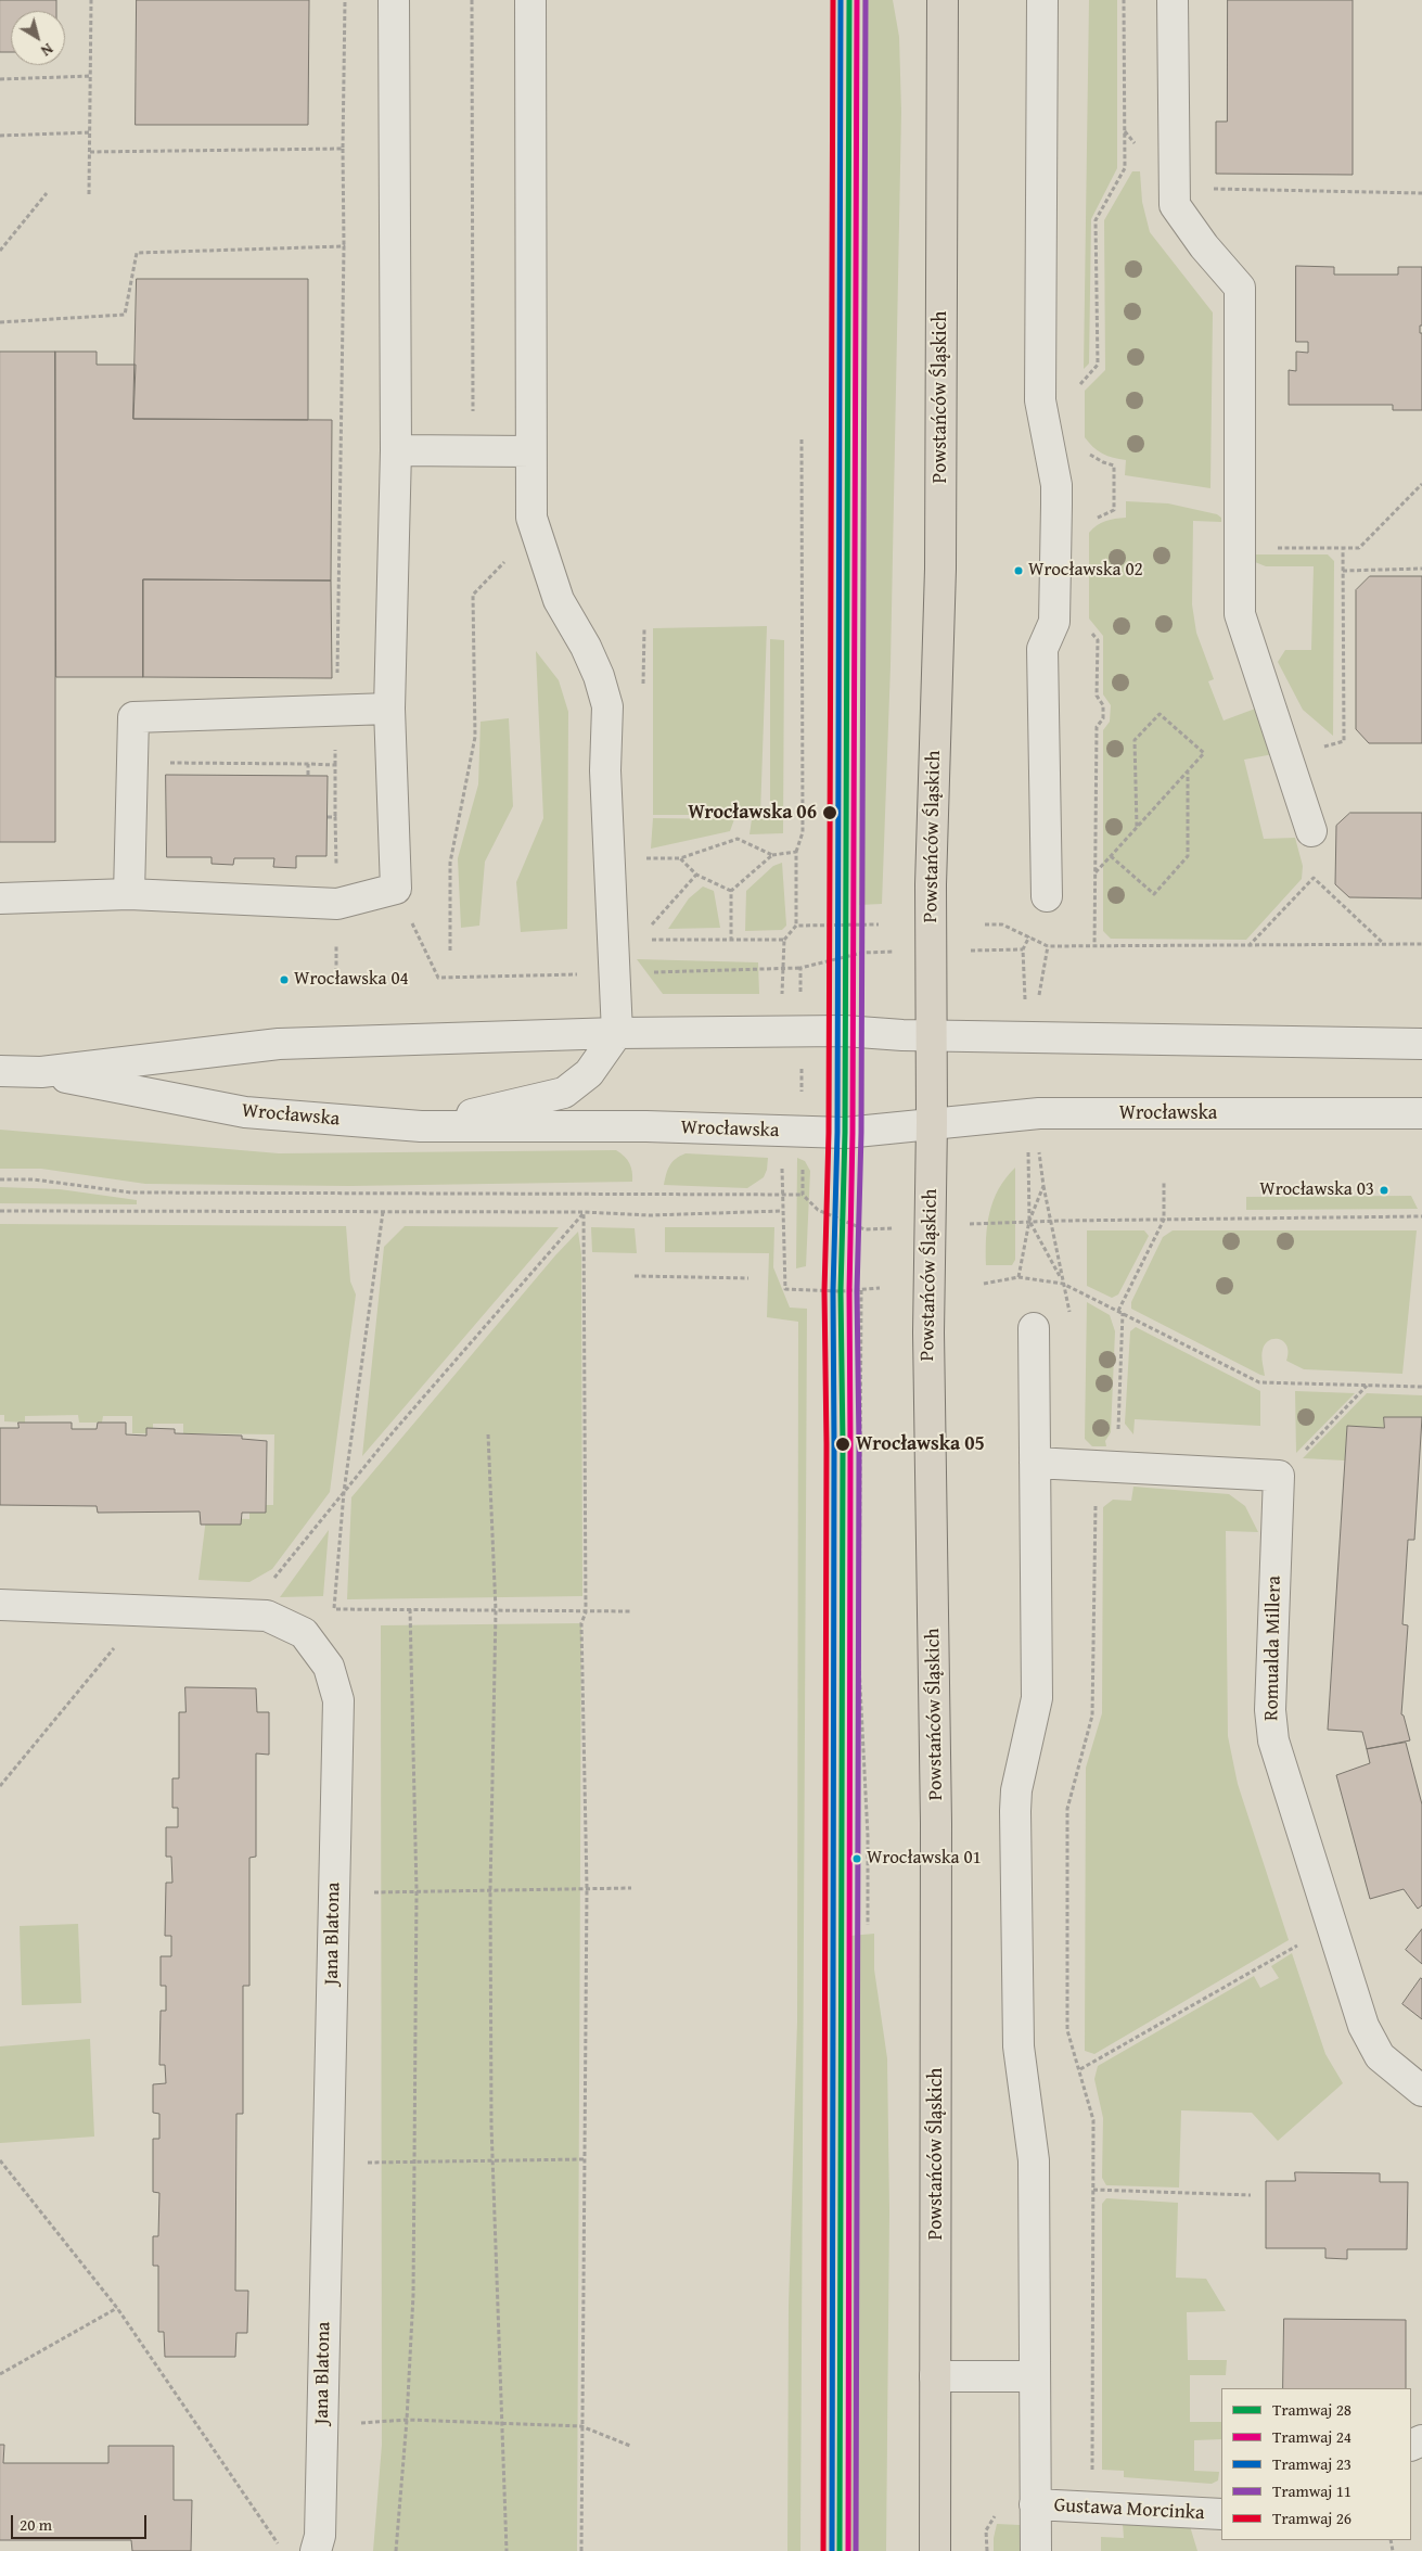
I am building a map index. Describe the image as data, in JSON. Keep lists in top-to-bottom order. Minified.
{"streets":{"main road":["Powstańców Śląskich"],"street":["Wrocławska","Romualda Millera","Jana Blatona","Gustawa Morcinka"]},"crossings":[["Powstańców Śląskich","Wrocławska"]],"places":["Wrocławska 02","Wrocławska 06","Wrocławska 04","Wrocławska 03","Wrocławska 05","Wrocławska 01"],"lines":["tram line 28","tram line 24","tram line 23","tram line 11","tram line 26"],"legend":["Tramwaj 28","Tramwaj 24","Tramwaj 23","Tramwaj 11","Tramwaj 26"],"scale_bar":"20 m","north":"bottom right"}
